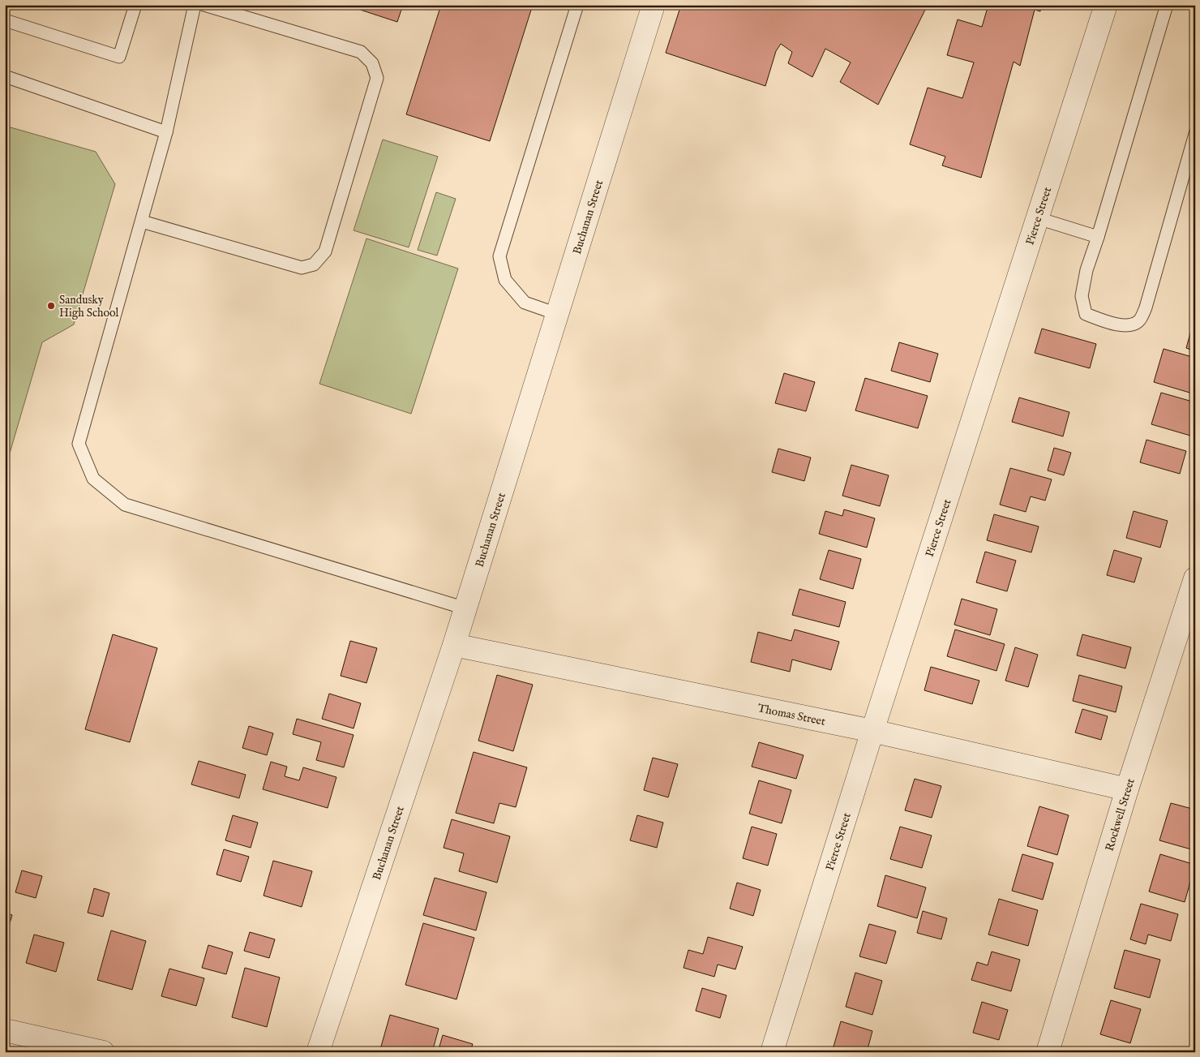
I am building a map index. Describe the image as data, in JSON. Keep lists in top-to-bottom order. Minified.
{"streets":{"street":["Buchanan Street","Pierce Street","Thomas Street","Rockwell Street"]},"crossings":[["Buchanan Street","Thomas Street"],["Pierce Street","Thomas Street"],["Thomas Street","Rockwell Street"]],"places":["Sandusky High School"]}
